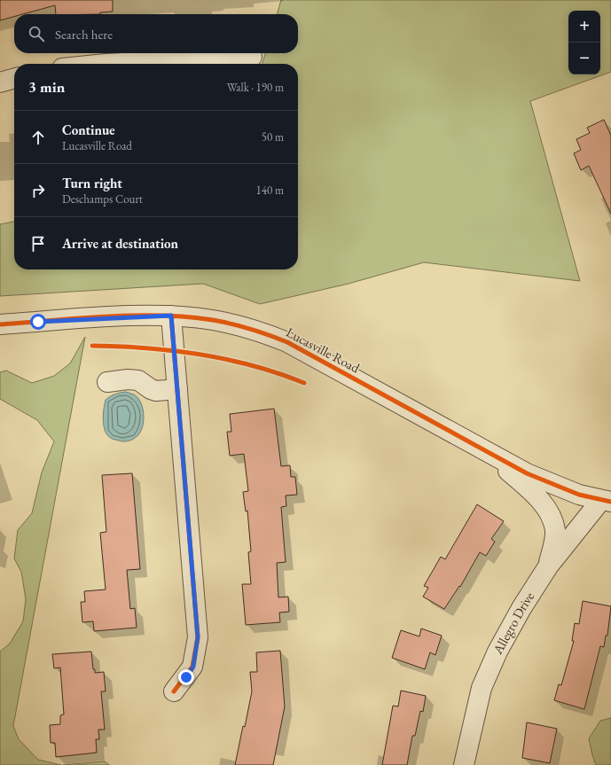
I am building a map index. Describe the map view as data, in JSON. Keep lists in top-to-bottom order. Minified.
{"streets":{"street":["Lucasville Road","Allegro Drive"]},"crossings":[["Lucasville Road","Allegro Drive"]],"page":{"map_buttons":["+","−"],"search":"Search here","heading":["3 min","Walk · 190 m"],"list":[["Continue","Lucasville Road","50 m"],["Turn right","Deschamps Court","140 m"],"Arrive at destination"]}}
